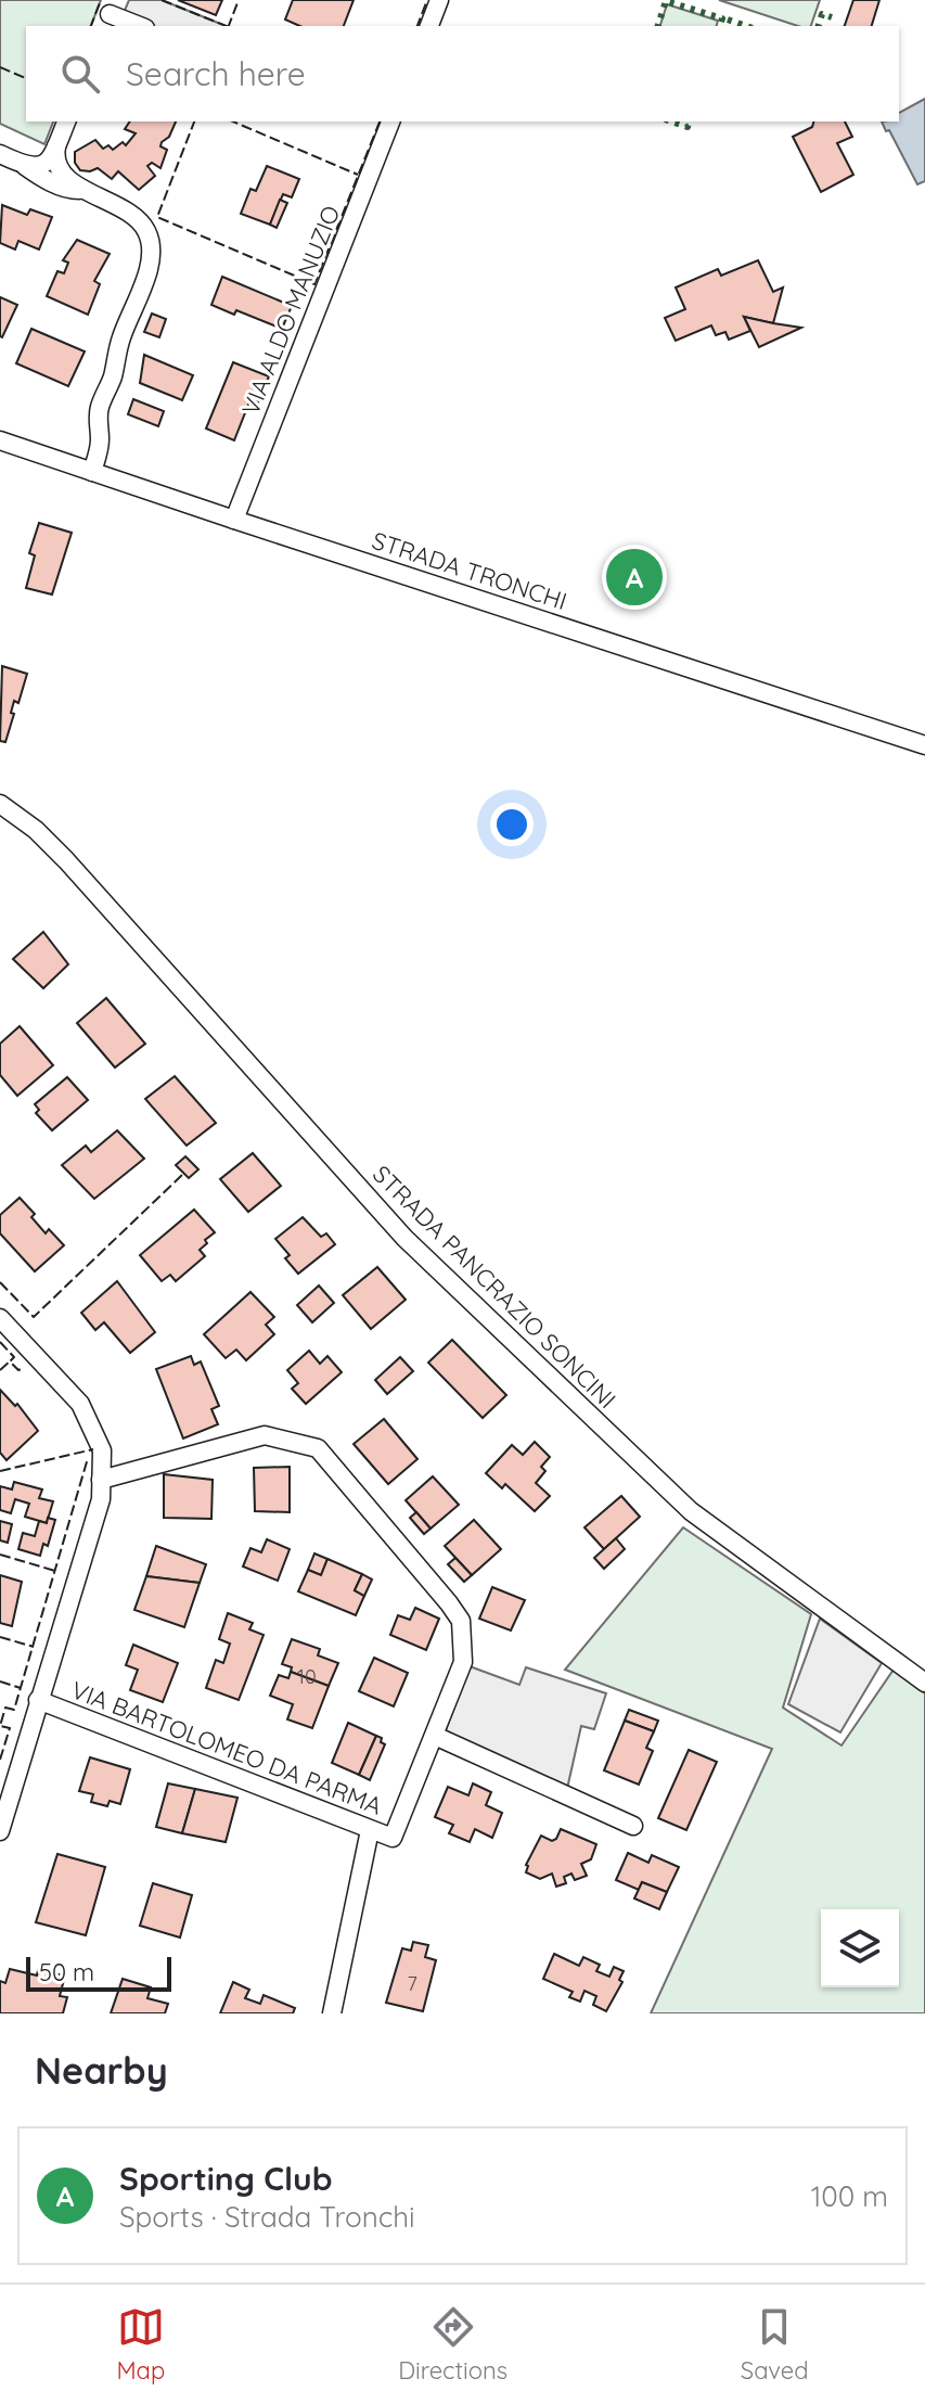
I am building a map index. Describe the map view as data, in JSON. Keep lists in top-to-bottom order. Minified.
{"streets":{"street":["VIA ALDO MANUZIO","STRADA TRONCHI","STRADA PANCRAZIO SONCINI","VIA BARTOLOMEO DA PARMA"]},"crossings":[["VIA ALDO MANUZIO","STRADA TRONCHI"]],"house_numbers":["10","7"],"scale_bar":"50 m","page":{"search":"Search here","pins":"A","scale":"50 m","heading":"Nearby","list":[{"mark":"A","name":"Sporting Club","note":"Sports · Strada Tronchi","value":"100 m"}],"nav":["Map","Directions","Saved"]}}
